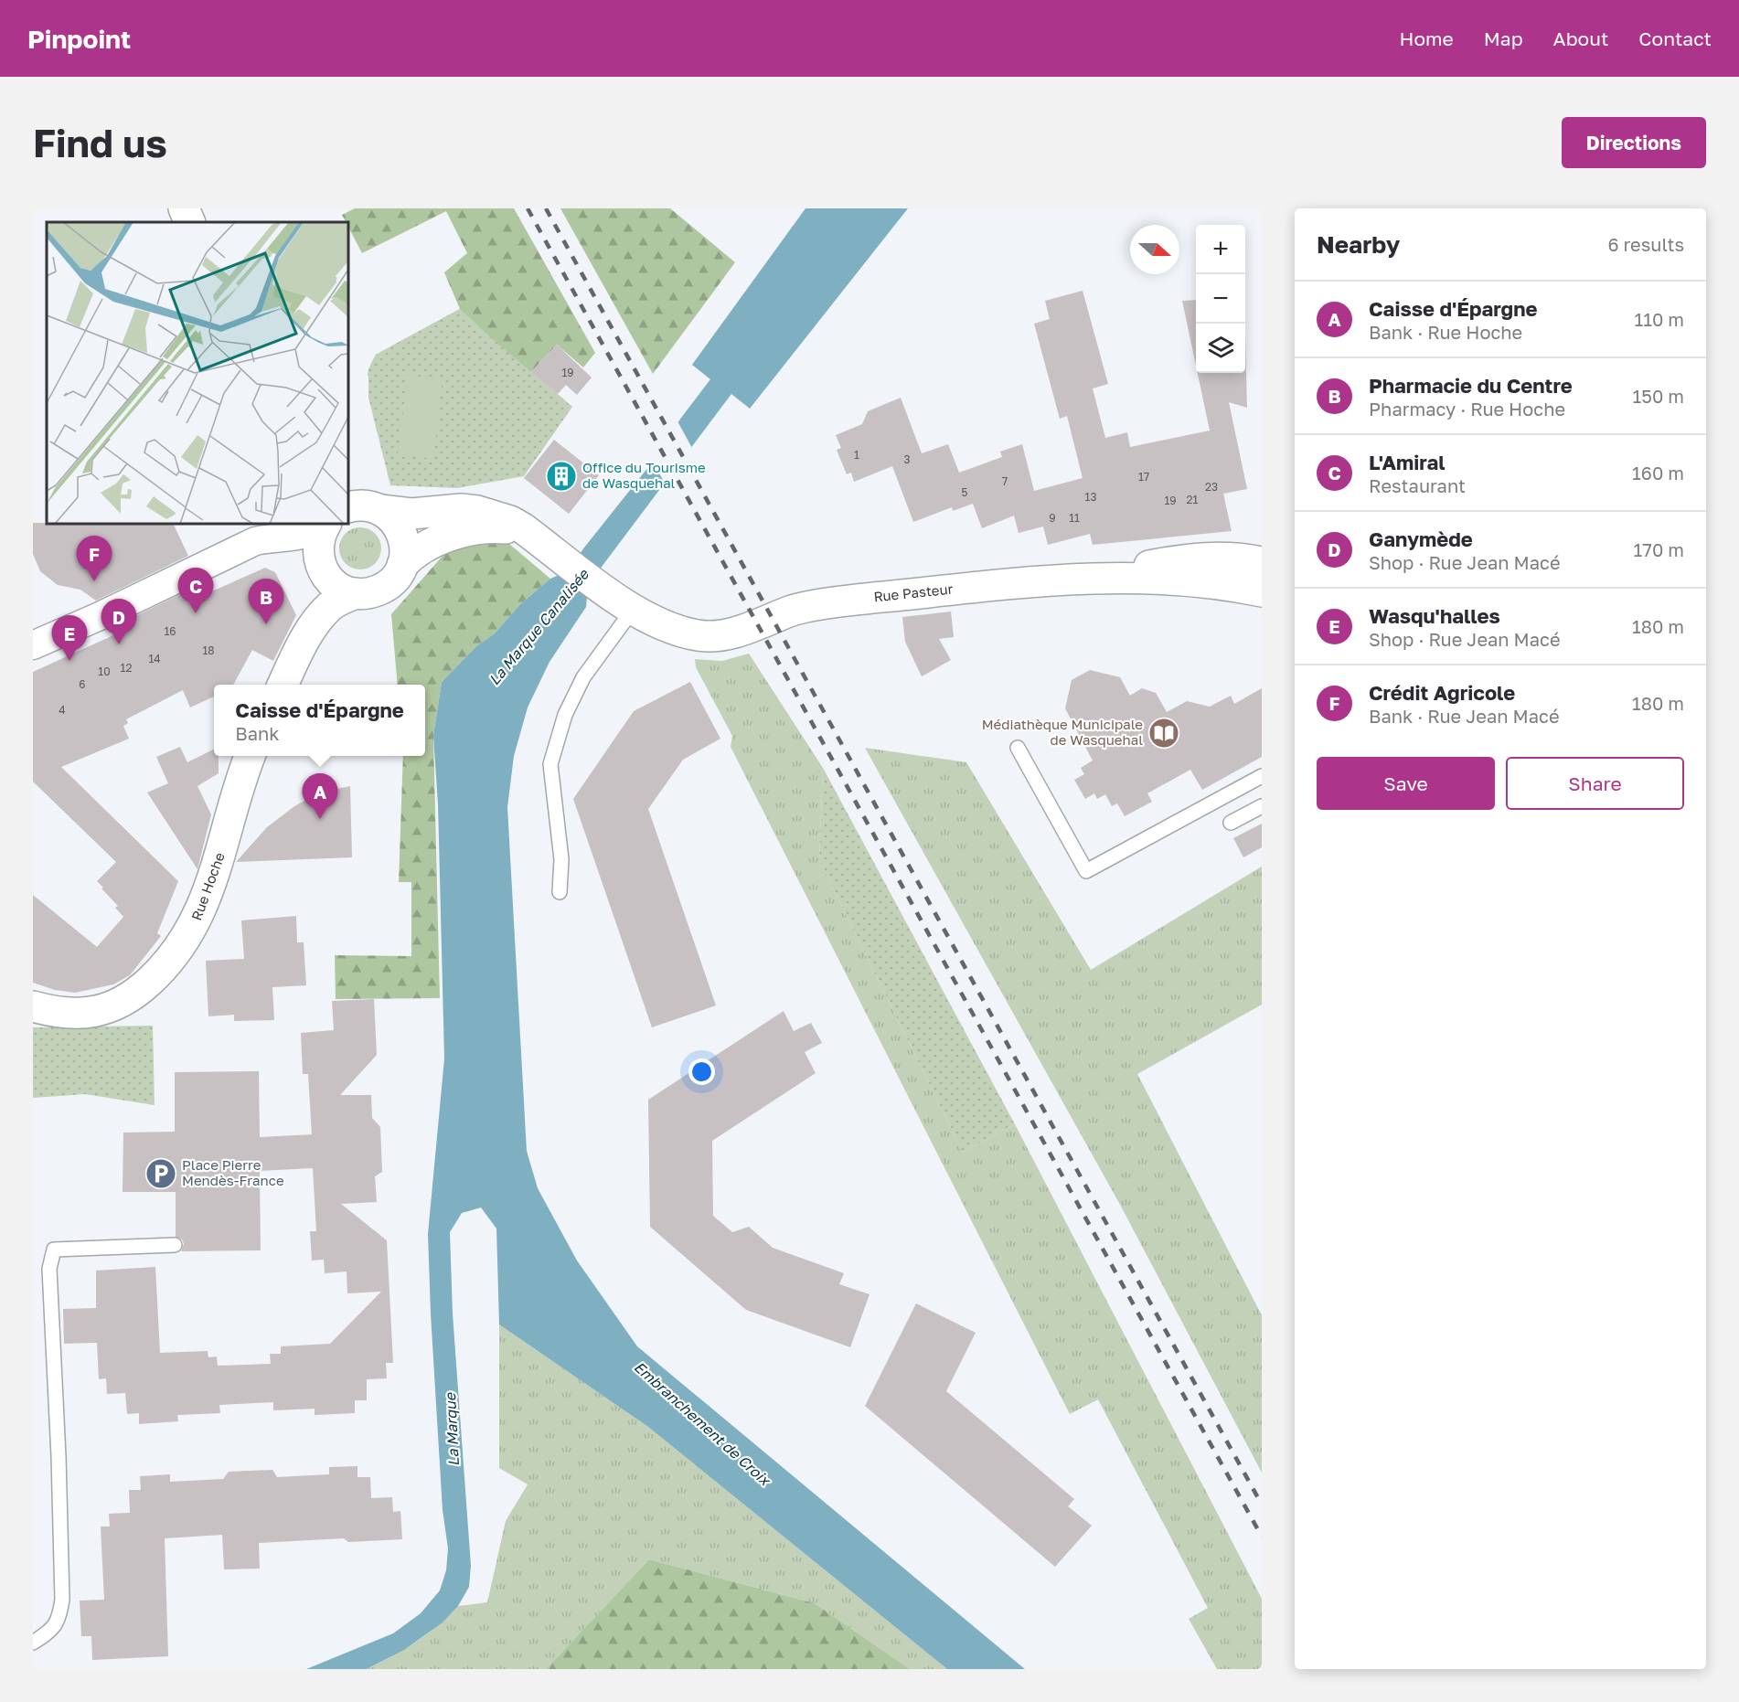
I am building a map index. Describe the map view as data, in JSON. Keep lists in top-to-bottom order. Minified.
{"streets":{"street":["Rue Pasteur","Rue Hoche"]},"water":["La Marque Canalisée","Embranchement de Croix","La Marque"],"places":{"building":["Office du Tourisme de Wasquehal"],"library":["Médiathèque Municipale de Wasquehal"],"parking":["Place Pierre Mendès-France"]},"house_numbers":["19","1","3","17","7","23","5","13","21","19","9","11","16","18","14","12","10","6","4"],"north":"right","page":{"header":"Pinpoint","nav":["Home","Map","About","Contact"],"buttons":["Directions",["Save","Share"]],"title":"Find us","heading":["Nearby","6 results"],"map_buttons":["+","−"],"list":[{"mark":"A","name":"Caisse d'Épargne","note":"Bank · Rue Hoche","value":"110 m"},{"mark":"B","name":"Pharmacie du Centre","note":"Pharmacy · Rue Hoche","value":"150 m"},{"mark":"C","name":"L'Amiral","note":"Restaurant","value":"160 m"},{"mark":"D","name":"Ganymède","note":"Shop · Rue Jean Macé","value":"170 m"},{"mark":"E","name":"Wasqu'halles","note":"Shop · Rue Jean Macé","value":"180 m"},{"mark":"F","name":"Crédit Agricole","note":"Bank · Rue Jean Macé","value":"180 m"}],"pins":["F","C","B","D","E","A"],"popup":["Caisse d'Épargne","Bank"]}}
